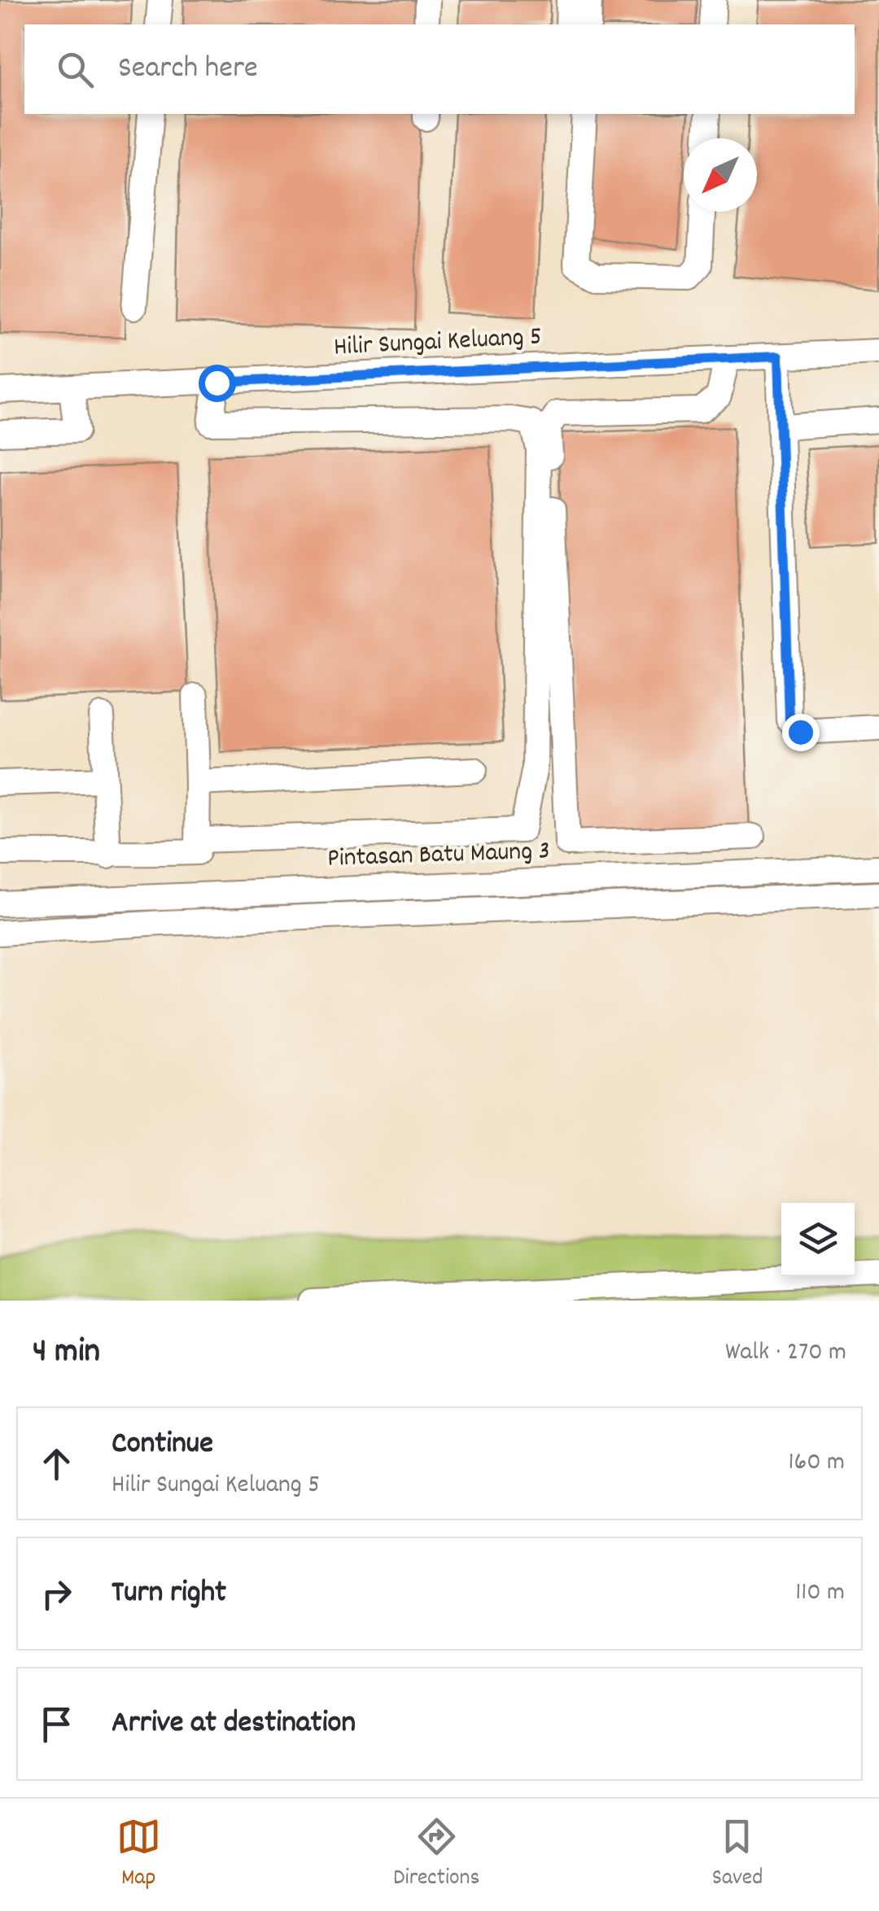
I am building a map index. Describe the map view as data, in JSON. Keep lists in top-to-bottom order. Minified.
{"streets":{"street":["Hilir Sungai Keluang 5","Pintasan Batu Maung 3"]},"north":"bottom left","page":{"search":"Search here","heading":["4 min","Walk · 270 m"],"list":[["Continue","Hilir Sungai Keluang 5","160 m"],["Turn right","110 m"],"Arrive at destination"],"nav":["Map","Directions","Saved"]}}
